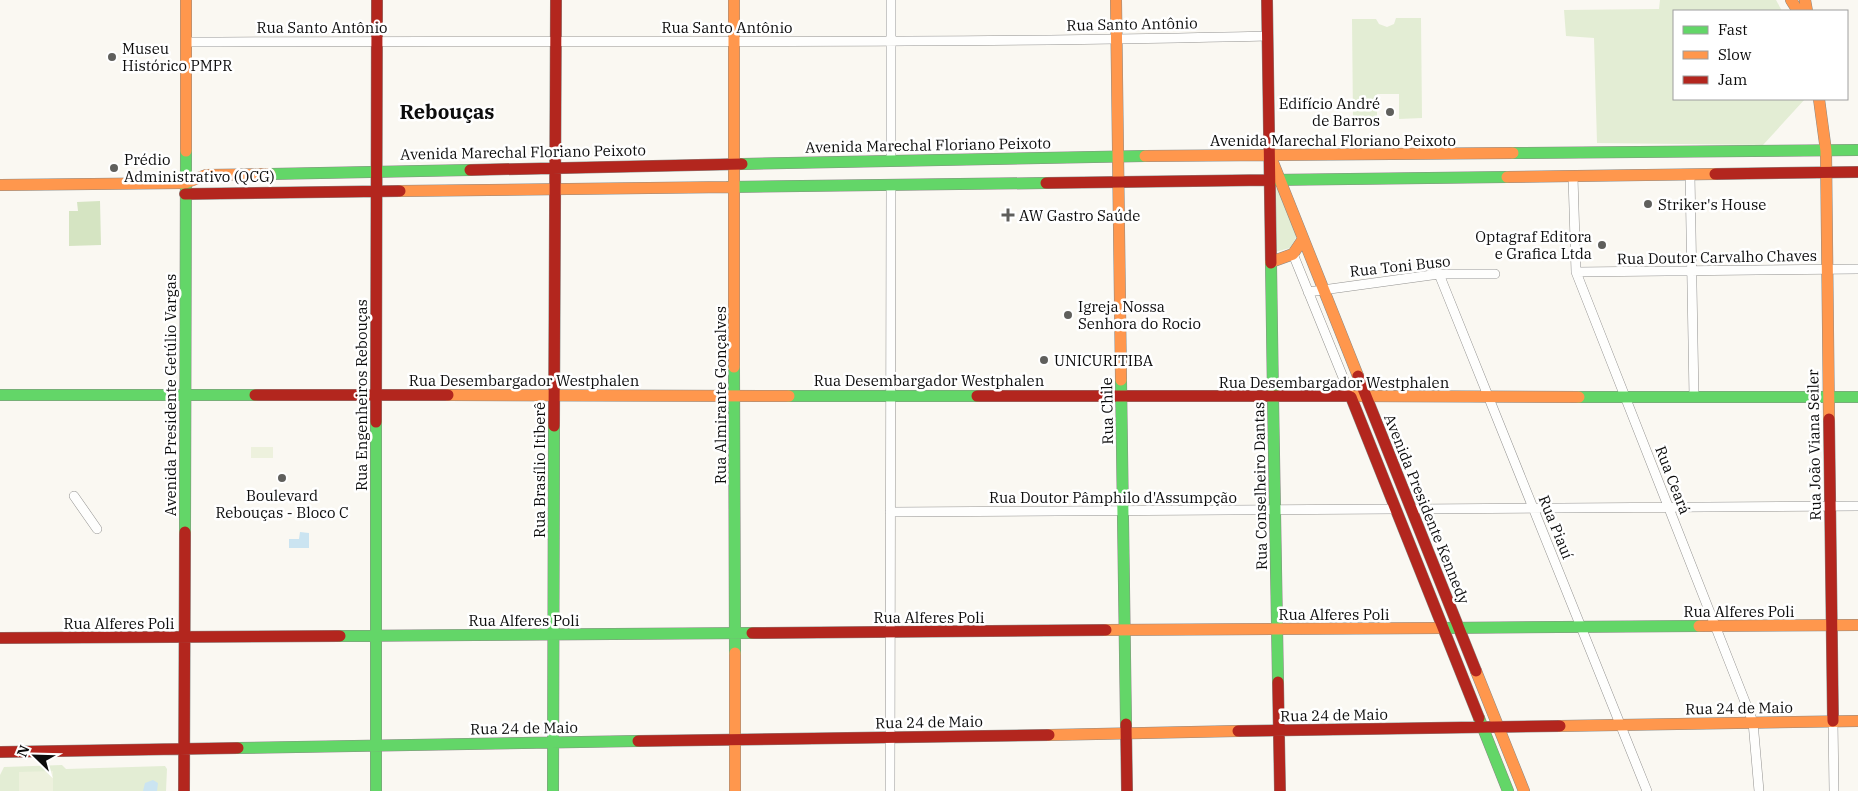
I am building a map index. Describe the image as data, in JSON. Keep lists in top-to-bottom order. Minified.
{"streets":{"street":["Rua Santo Antônio","Avenida Marechal Floriano Peixoto","Rua Doutor Carvalho Chaves","Rua Toni Buso","Rua Desembargador Westphalen","Avenida Presidente Getúlio Vargas","Rua Engenheiros Rebouças","Rua Almirante Gonçalves","Rua Chile","Rua João Viana Seiler","Rua Brasílio Itiberê","Rua Ceará","Rua Conselheiro Dantas","Rua Doutor Pâmphilo d'Assumpção","Avenida Presidente Kennedy","Rua Piauí","Rua Alferes Poli","Rua 24 de Maio"]},"crossings":[["Rua Santo Antônio","Avenida Presidente Getúlio Vargas"],["Rua Santo Antônio","Rua Engenheiros Rebouças"],["Rua Santo Antônio","Rua Almirante Gonçalves"],["Rua Santo Antônio","Rua Chile"],["Rua Santo Antônio","Rua Brasílio Itiberê"],["Rua Santo Antônio","Rua Conselheiro Dantas"],["Avenida Marechal Floriano Peixoto","Avenida Presidente Getúlio Vargas"],["Avenida Marechal Floriano Peixoto","Rua Engenheiros Rebouças"],["Avenida Marechal Floriano Peixoto","Rua Almirante Gonçalves"],["Avenida Marechal Floriano Peixoto","Rua Chile"],["Avenida Marechal Floriano Peixoto","Rua João Viana Seiler"],["Avenida Marechal Floriano Peixoto","Rua Brasílio Itiberê"],["Avenida Marechal Floriano Peixoto","Rua Ceará"],["Avenida Marechal Floriano Peixoto","Rua Conselheiro Dantas"],["Avenida Marechal Floriano Peixoto","Avenida Presidente Kennedy"],["Rua Doutor Carvalho Chaves","Rua João Viana Seiler"],["Rua Doutor Carvalho Chaves","Rua Ceará"],["Rua Toni Buso","Avenida Presidente Kennedy"],["Rua Toni Buso","Rua Piauí"],["Rua Desembargador Westphalen","Avenida Presidente Getúlio Vargas"],["Rua Desembargador Westphalen","Rua Engenheiros Rebouças"],["Rua Desembargador Westphalen","Rua Almirante Gonçalves"],["Rua Desembargador Westphalen","Rua Chile"],["Rua Desembargador Westphalen","Rua João Viana Seiler"],["Rua Desembargador Westphalen","Rua Brasílio Itiberê"],["Rua Desembargador Westphalen","Rua Ceará"],["Rua Desembargador Westphalen","Rua Conselheiro Dantas"],["Rua Desembargador Westphalen","Avenida Presidente Kennedy"],["Rua Desembargador Westphalen","Rua Piauí"],["Avenida Presidente Getúlio Vargas","Rua Alferes Poli"],["Avenida Presidente Getúlio Vargas","Rua 24 de Maio"],["Rua Engenheiros Rebouças","Rua Alferes Poli"],["Rua Engenheiros Rebouças","Rua 24 de Maio"],["Rua Almirante Gonçalves","Rua Alferes Poli"],["Rua Almirante Gonçalves","Rua 24 de Maio"],["Rua Chile","Rua Doutor Pâmphilo d'Assumpção"],["Rua Chile","Rua Alferes Poli"],["Rua Chile","Rua 24 de Maio"],["Rua João Viana Seiler","Rua Alferes Poli"],["Rua João Viana Seiler","Rua 24 de Maio"],["Rua Brasílio Itiberê","Rua Alferes Poli"],["Rua Brasílio Itiberê","Rua 24 de Maio"],["Rua Ceará","Rua Alferes Poli"],["Rua Ceará","Rua 24 de Maio"],["Rua Conselheiro Dantas","Rua Doutor Pâmphilo d'Assumpção"],["Rua Conselheiro Dantas","Avenida Presidente Kennedy"],["Rua Conselheiro Dantas","Rua Alferes Poli"],["Rua Conselheiro Dantas","Rua 24 de Maio"],["Rua Doutor Pâmphilo d'Assumpção","Avenida Presidente Kennedy"],["Avenida Presidente Kennedy","Rua Alferes Poli"],["Avenida Presidente Kennedy","Rua 24 de Maio"],["Rua Piauí","Rua Alferes Poli"],["Rua Piauí","Rua 24 de Maio"]],"districts":["Rebouças"],"places":{"other":["Museu Histórico PMPR","Edifício André de Barros","Prédio Administrativo (QCG)","Striker's House","Optagraf Editora e Grafica Ltda","Igreja Nossa Senhora do Rocio","UNICURITIBA","Boulevard Rebouças - Bloco C"],"health":["AW Gastro Saúde"]},"legend":["Fast","Slow","Jam"],"north":"top left"}
